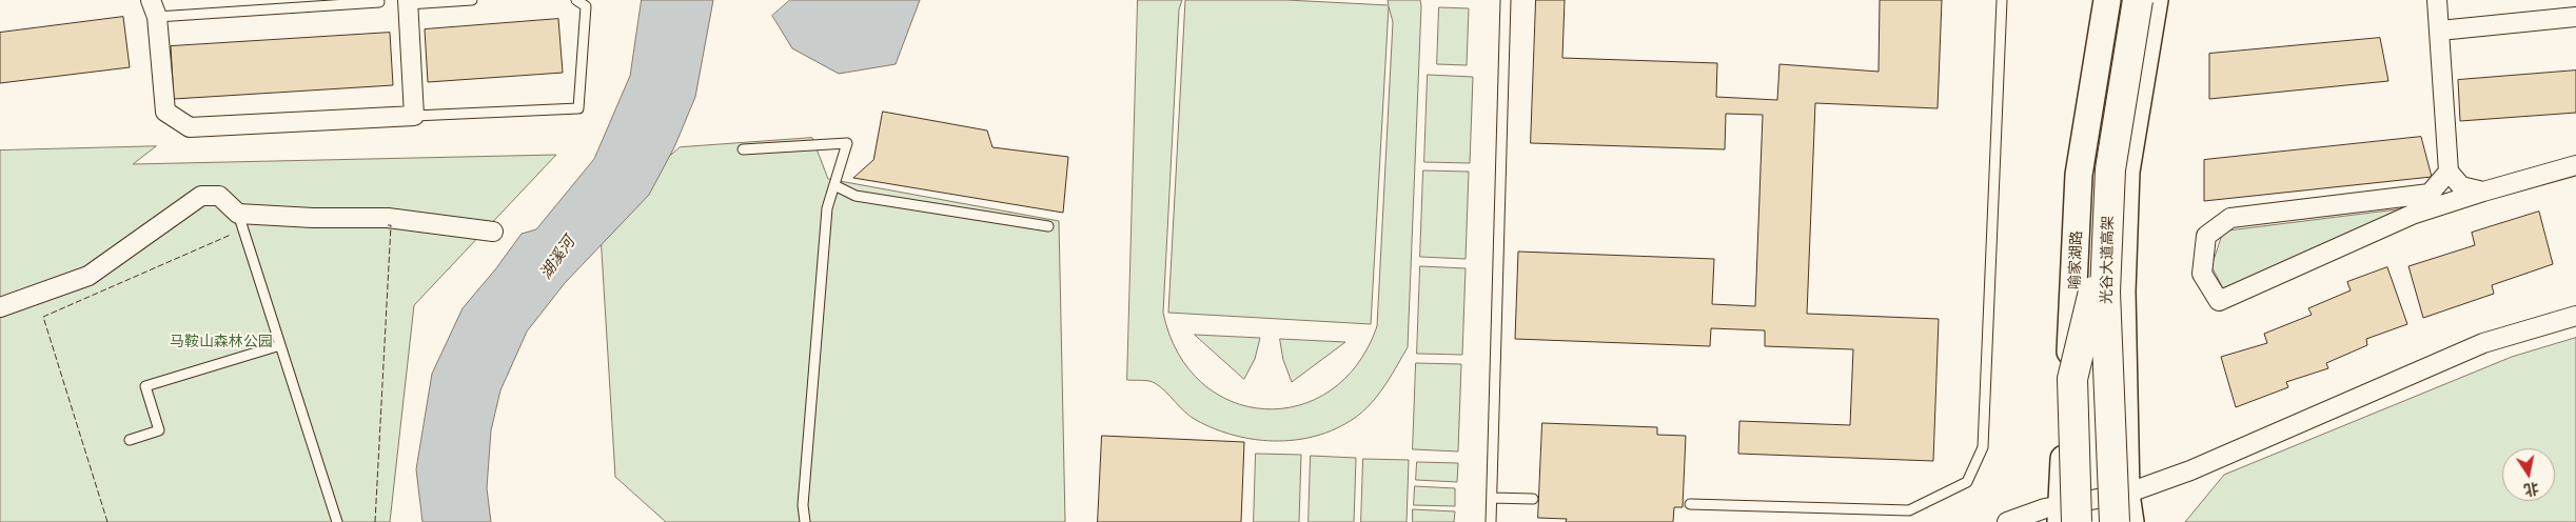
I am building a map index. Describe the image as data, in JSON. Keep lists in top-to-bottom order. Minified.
{"streets":{"highway":["光谷大道高架"],"main road":["喻家湖路"]},"water":["湖溪河"],"parks":["马鞍山森林公园"],"north":"bottom"}
